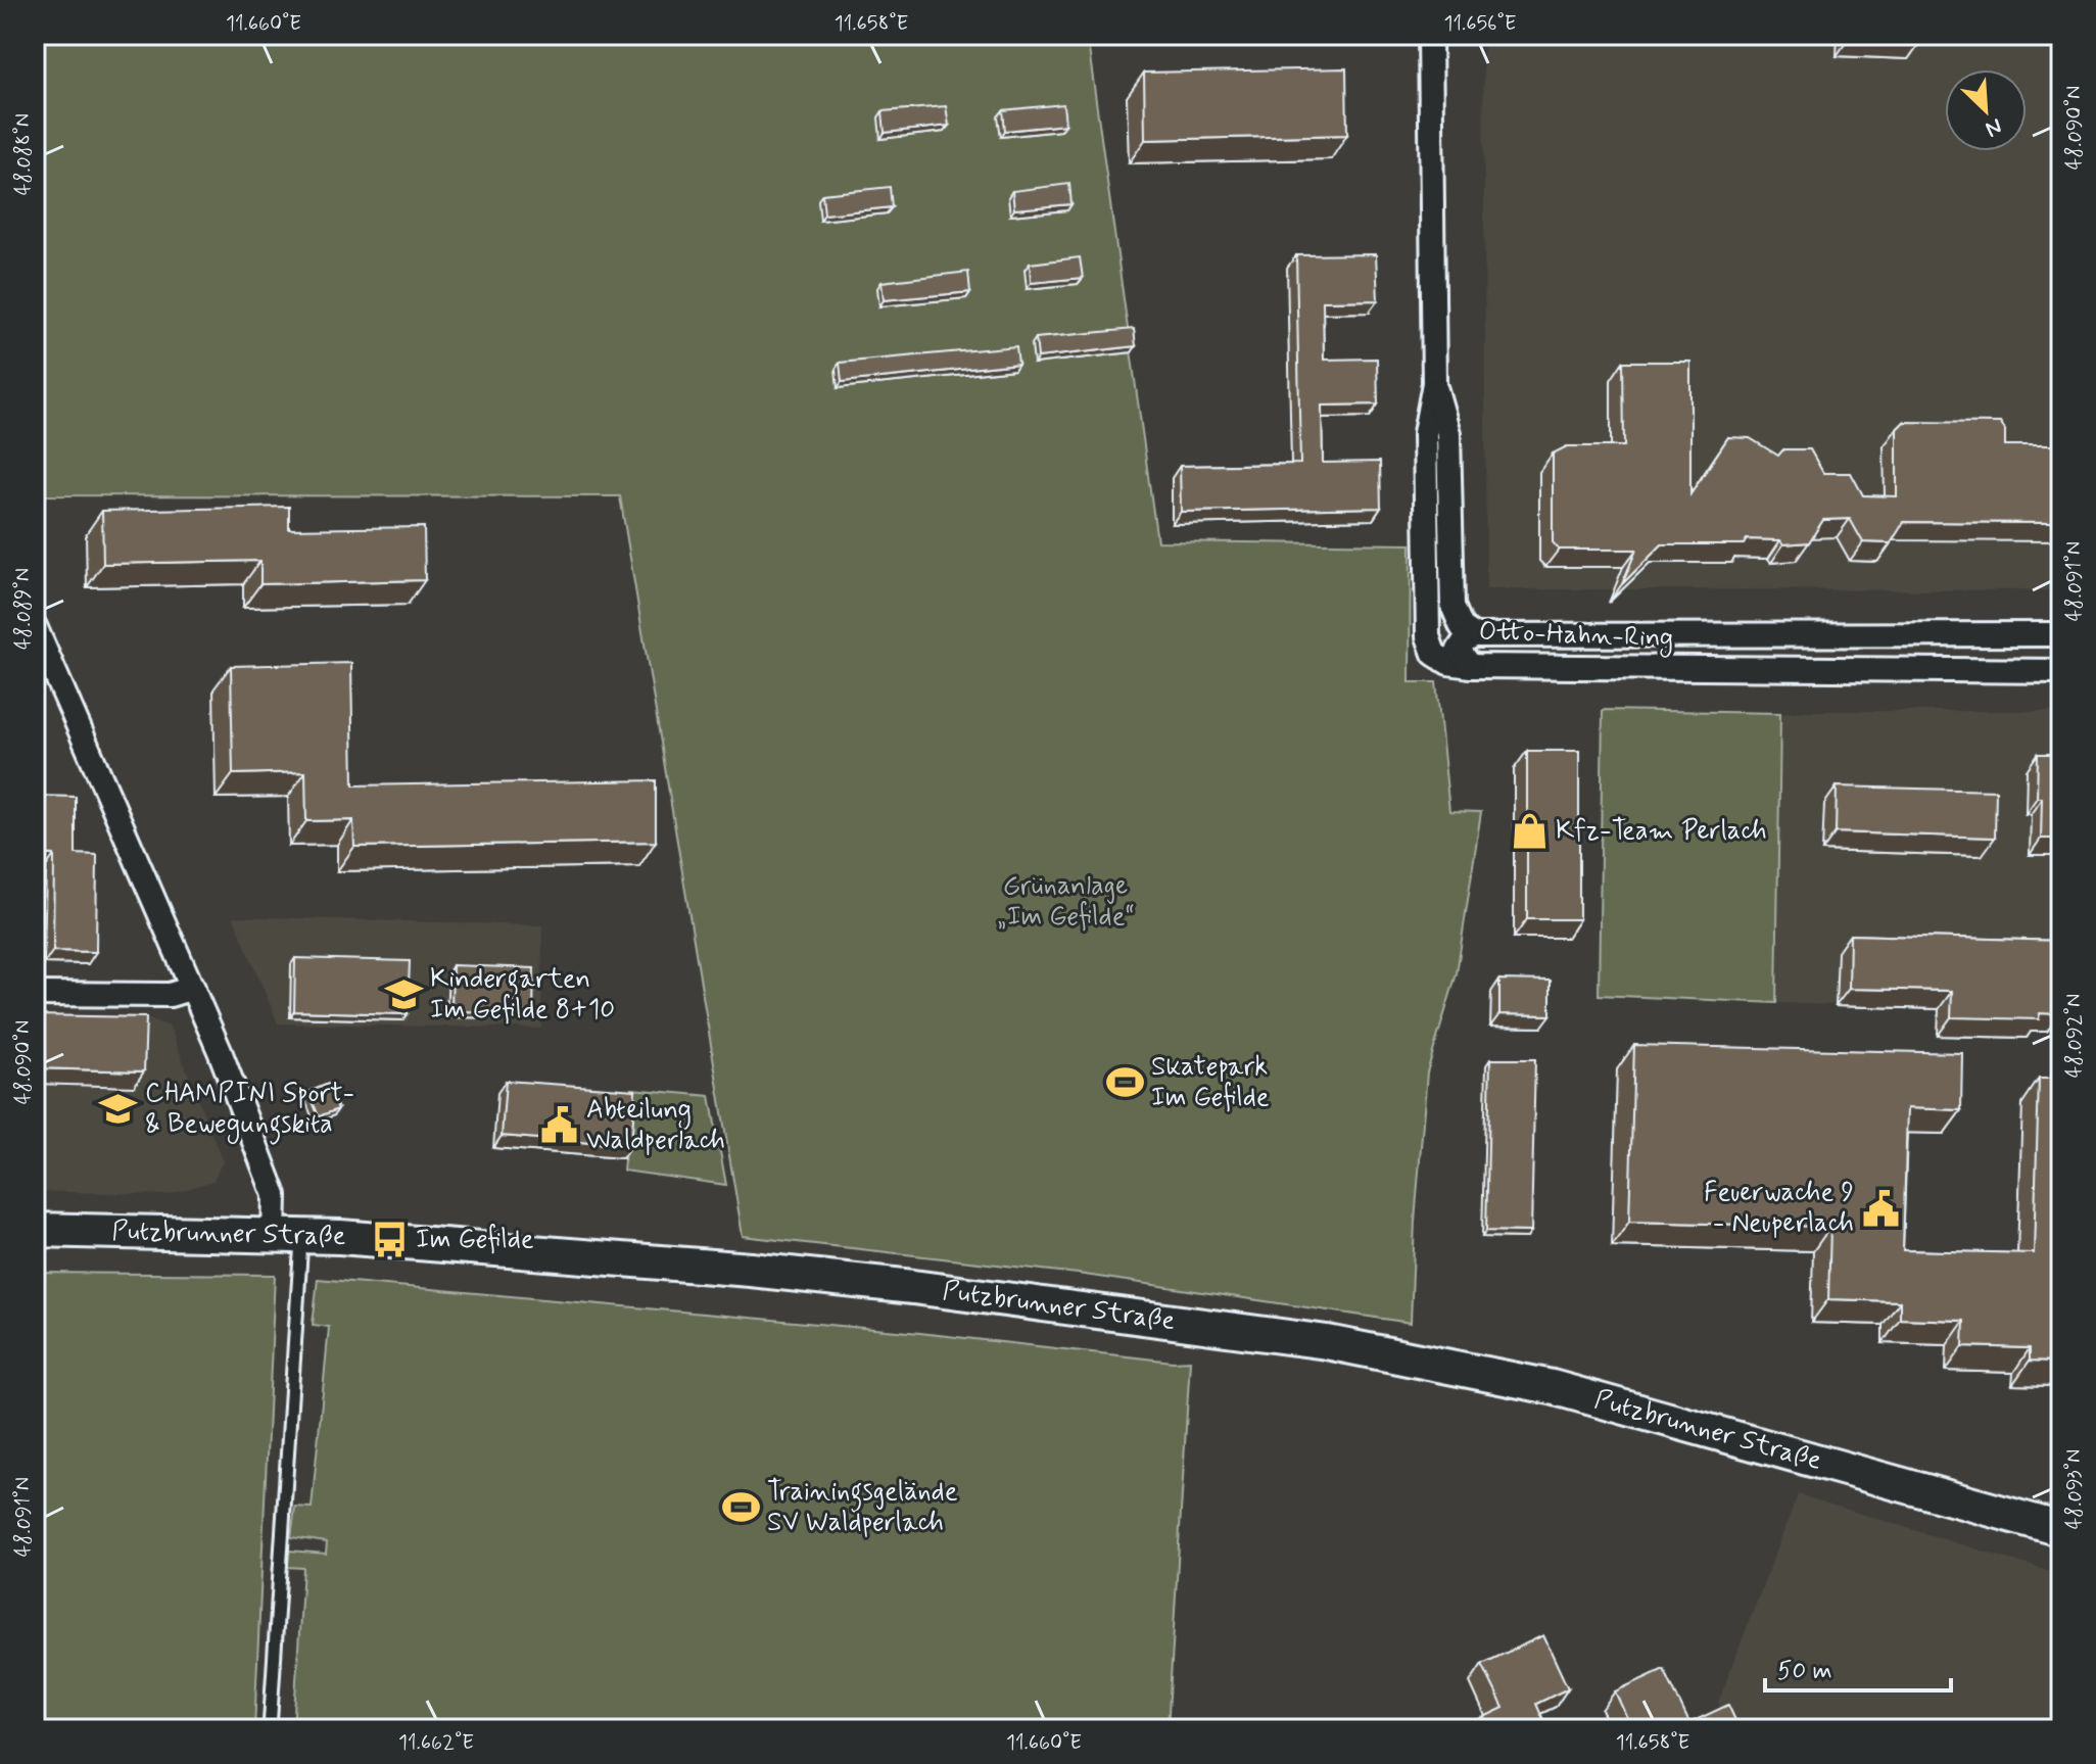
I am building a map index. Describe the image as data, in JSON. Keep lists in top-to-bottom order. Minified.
{"streets":{"main road":["Putzbrunner Straße"],"street":["Otto-Hahn-Ring"]},"parks":["Grünanlage „Im Gefilde“"],"places":{"shop":["Kfz-Team Perlach"],"school or university":["Kindergarten Im Gefilde 8+10","CHAMPINI Sport- & Bewegungskita"],"sports":["Skatepark Im Gefilde","Trainingsgelände SV Waldperlach"],"public building":["Abteilung Waldperlach","Feuerwache 9 - Neuperlach"],"bus stop":["Im Gefilde"]},"scale_bar":"50 m","north":"bottom right","coordinates":["11.660°E","11.658°E","11.656°E","48.090°N","48.088°N","48.091°N","48.089°N","48.092°N","48.093°N","11.662°E"]}
